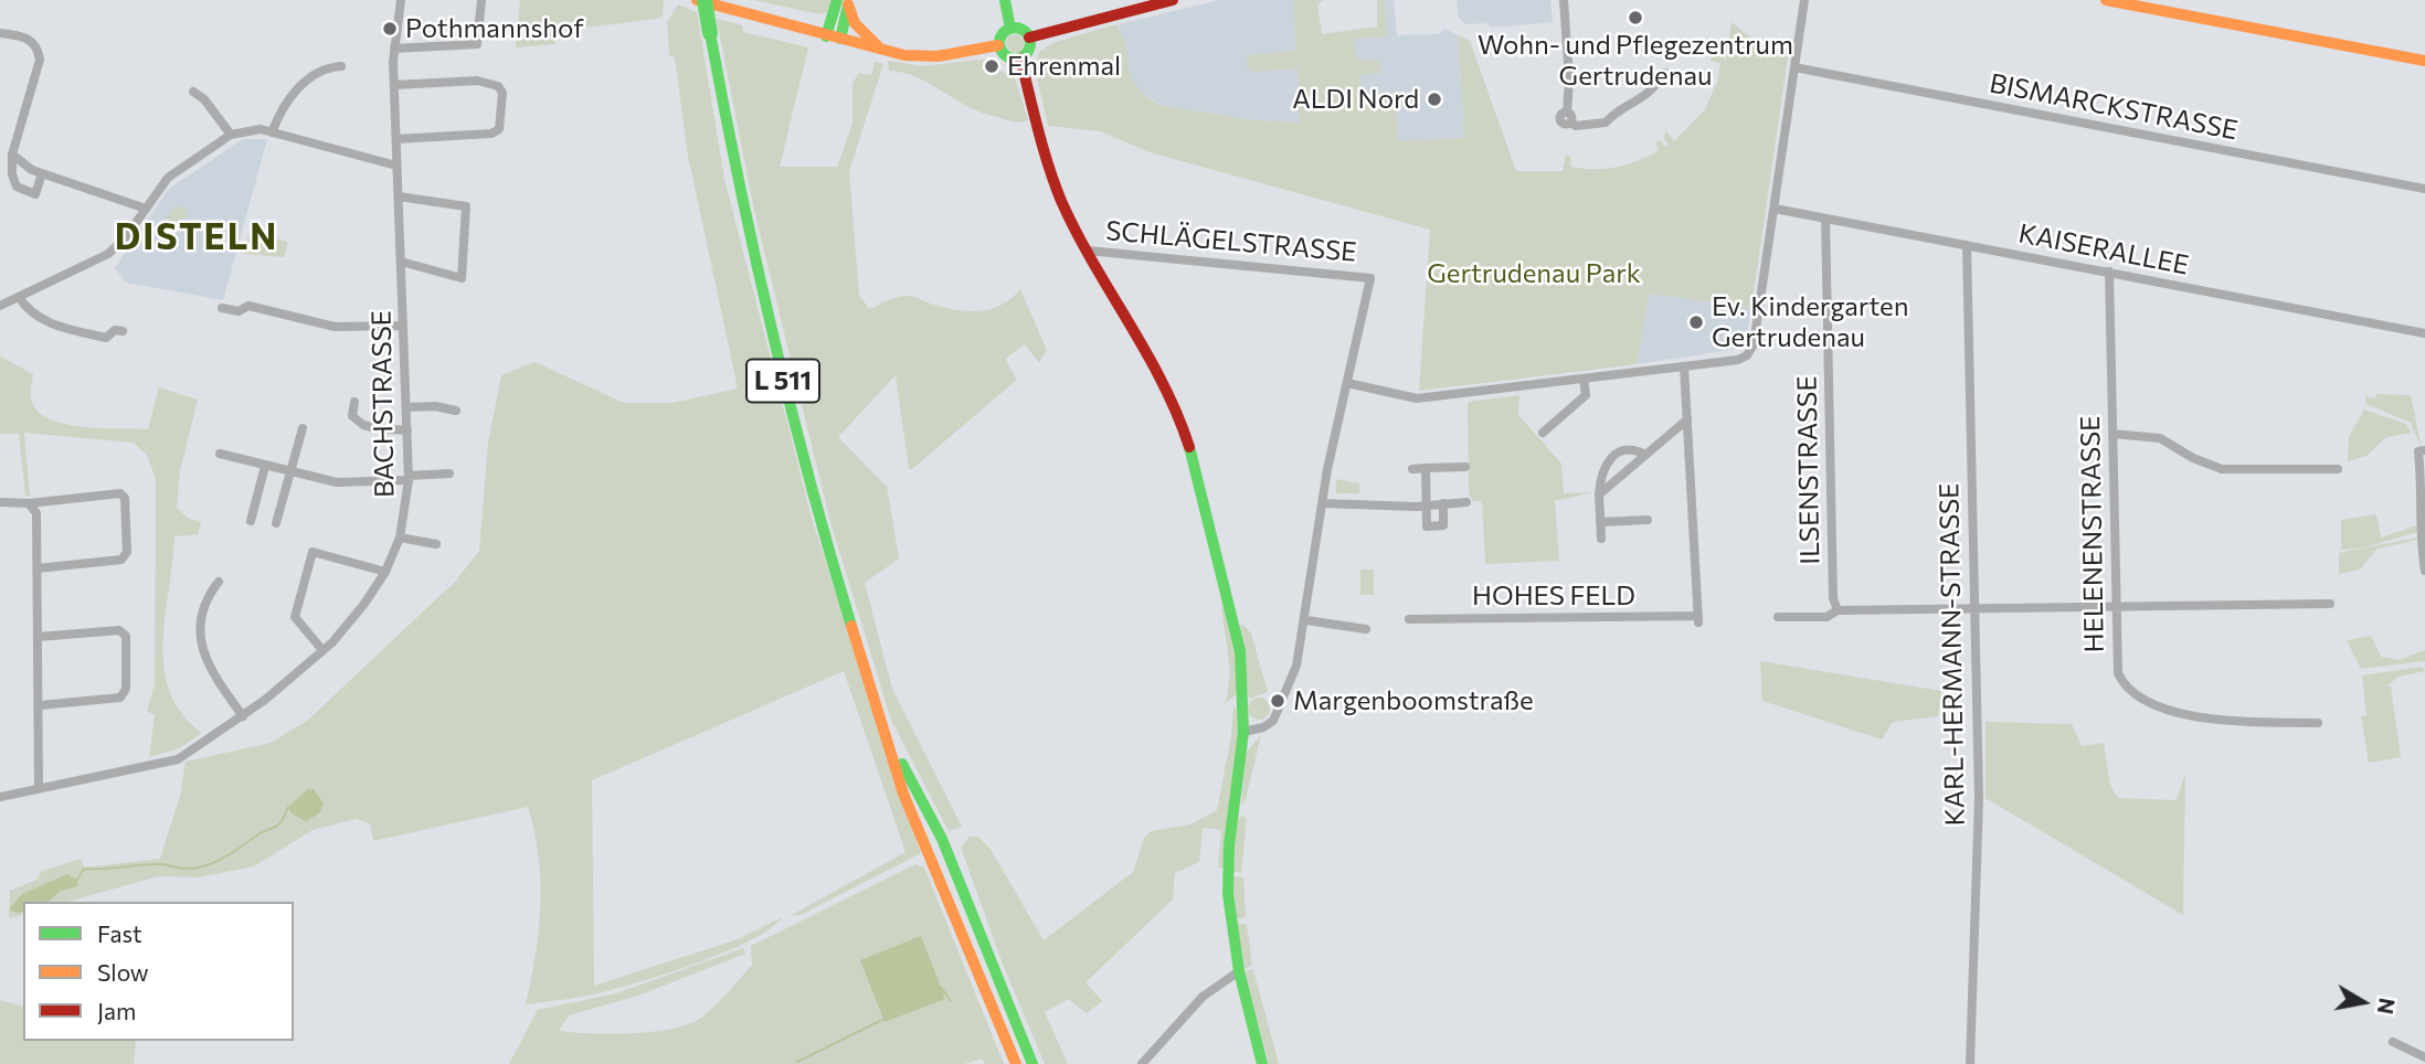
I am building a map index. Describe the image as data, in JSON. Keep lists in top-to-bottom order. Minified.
{"streets":{"main road":["L 511"],"street":["BISMARCKSTRASSE","SCHLÄGELSTRASSE","KAISERALLEE","BACHSTRASSE","ILSENSTRASSE","HELENENSTRASSE","HOHES FELD","KARL-HERMANN-STRASSE"]},"crossings":[["KAISERALLEE","ILSENSTRASSE"],["KAISERALLEE","HELENENSTRASSE"],["KAISERALLEE","KARL-HERMANN-STRASSE"]],"districts":["DISTELN"],"parks":["Gertrudenau Park"],"places":["Wohn- und Pflegezentrum Gertrudenau","Pothmannshof","Ehrenmal","ALDI Nord","Ev. Kindergarten Gertrudenau","Margenboomstraße"],"legend":["Fast","Slow","Jam"],"north":"right"}
